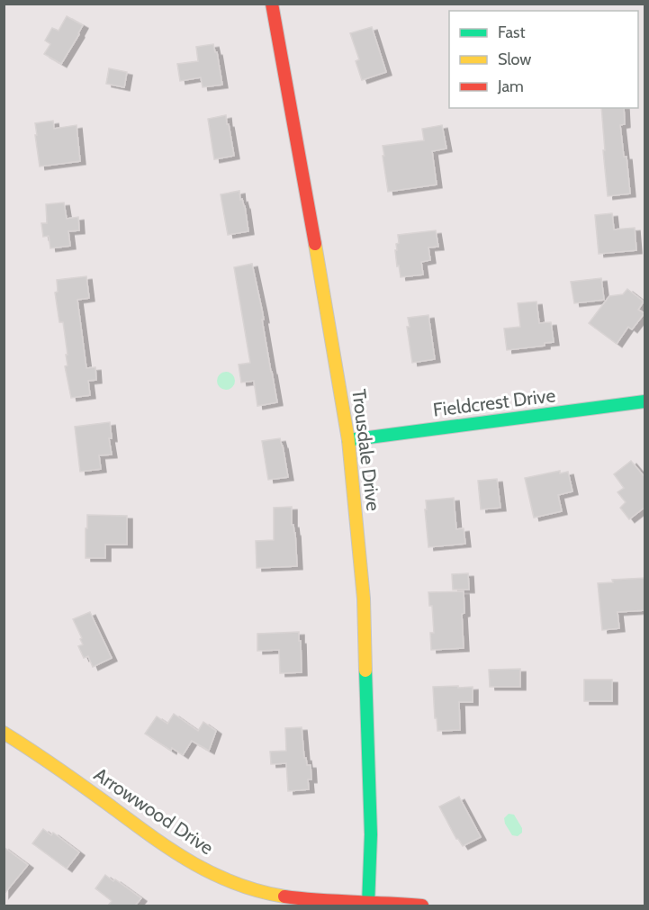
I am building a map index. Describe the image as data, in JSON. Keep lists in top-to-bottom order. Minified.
{"streets":{"street":["Fieldcrest Drive","Trousdale Drive","Arrowwood Drive"]},"crossings":[["Fieldcrest Drive","Trousdale Drive"],["Trousdale Drive","Arrowwood Drive"]],"legend":["Fast","Slow","Jam"]}
